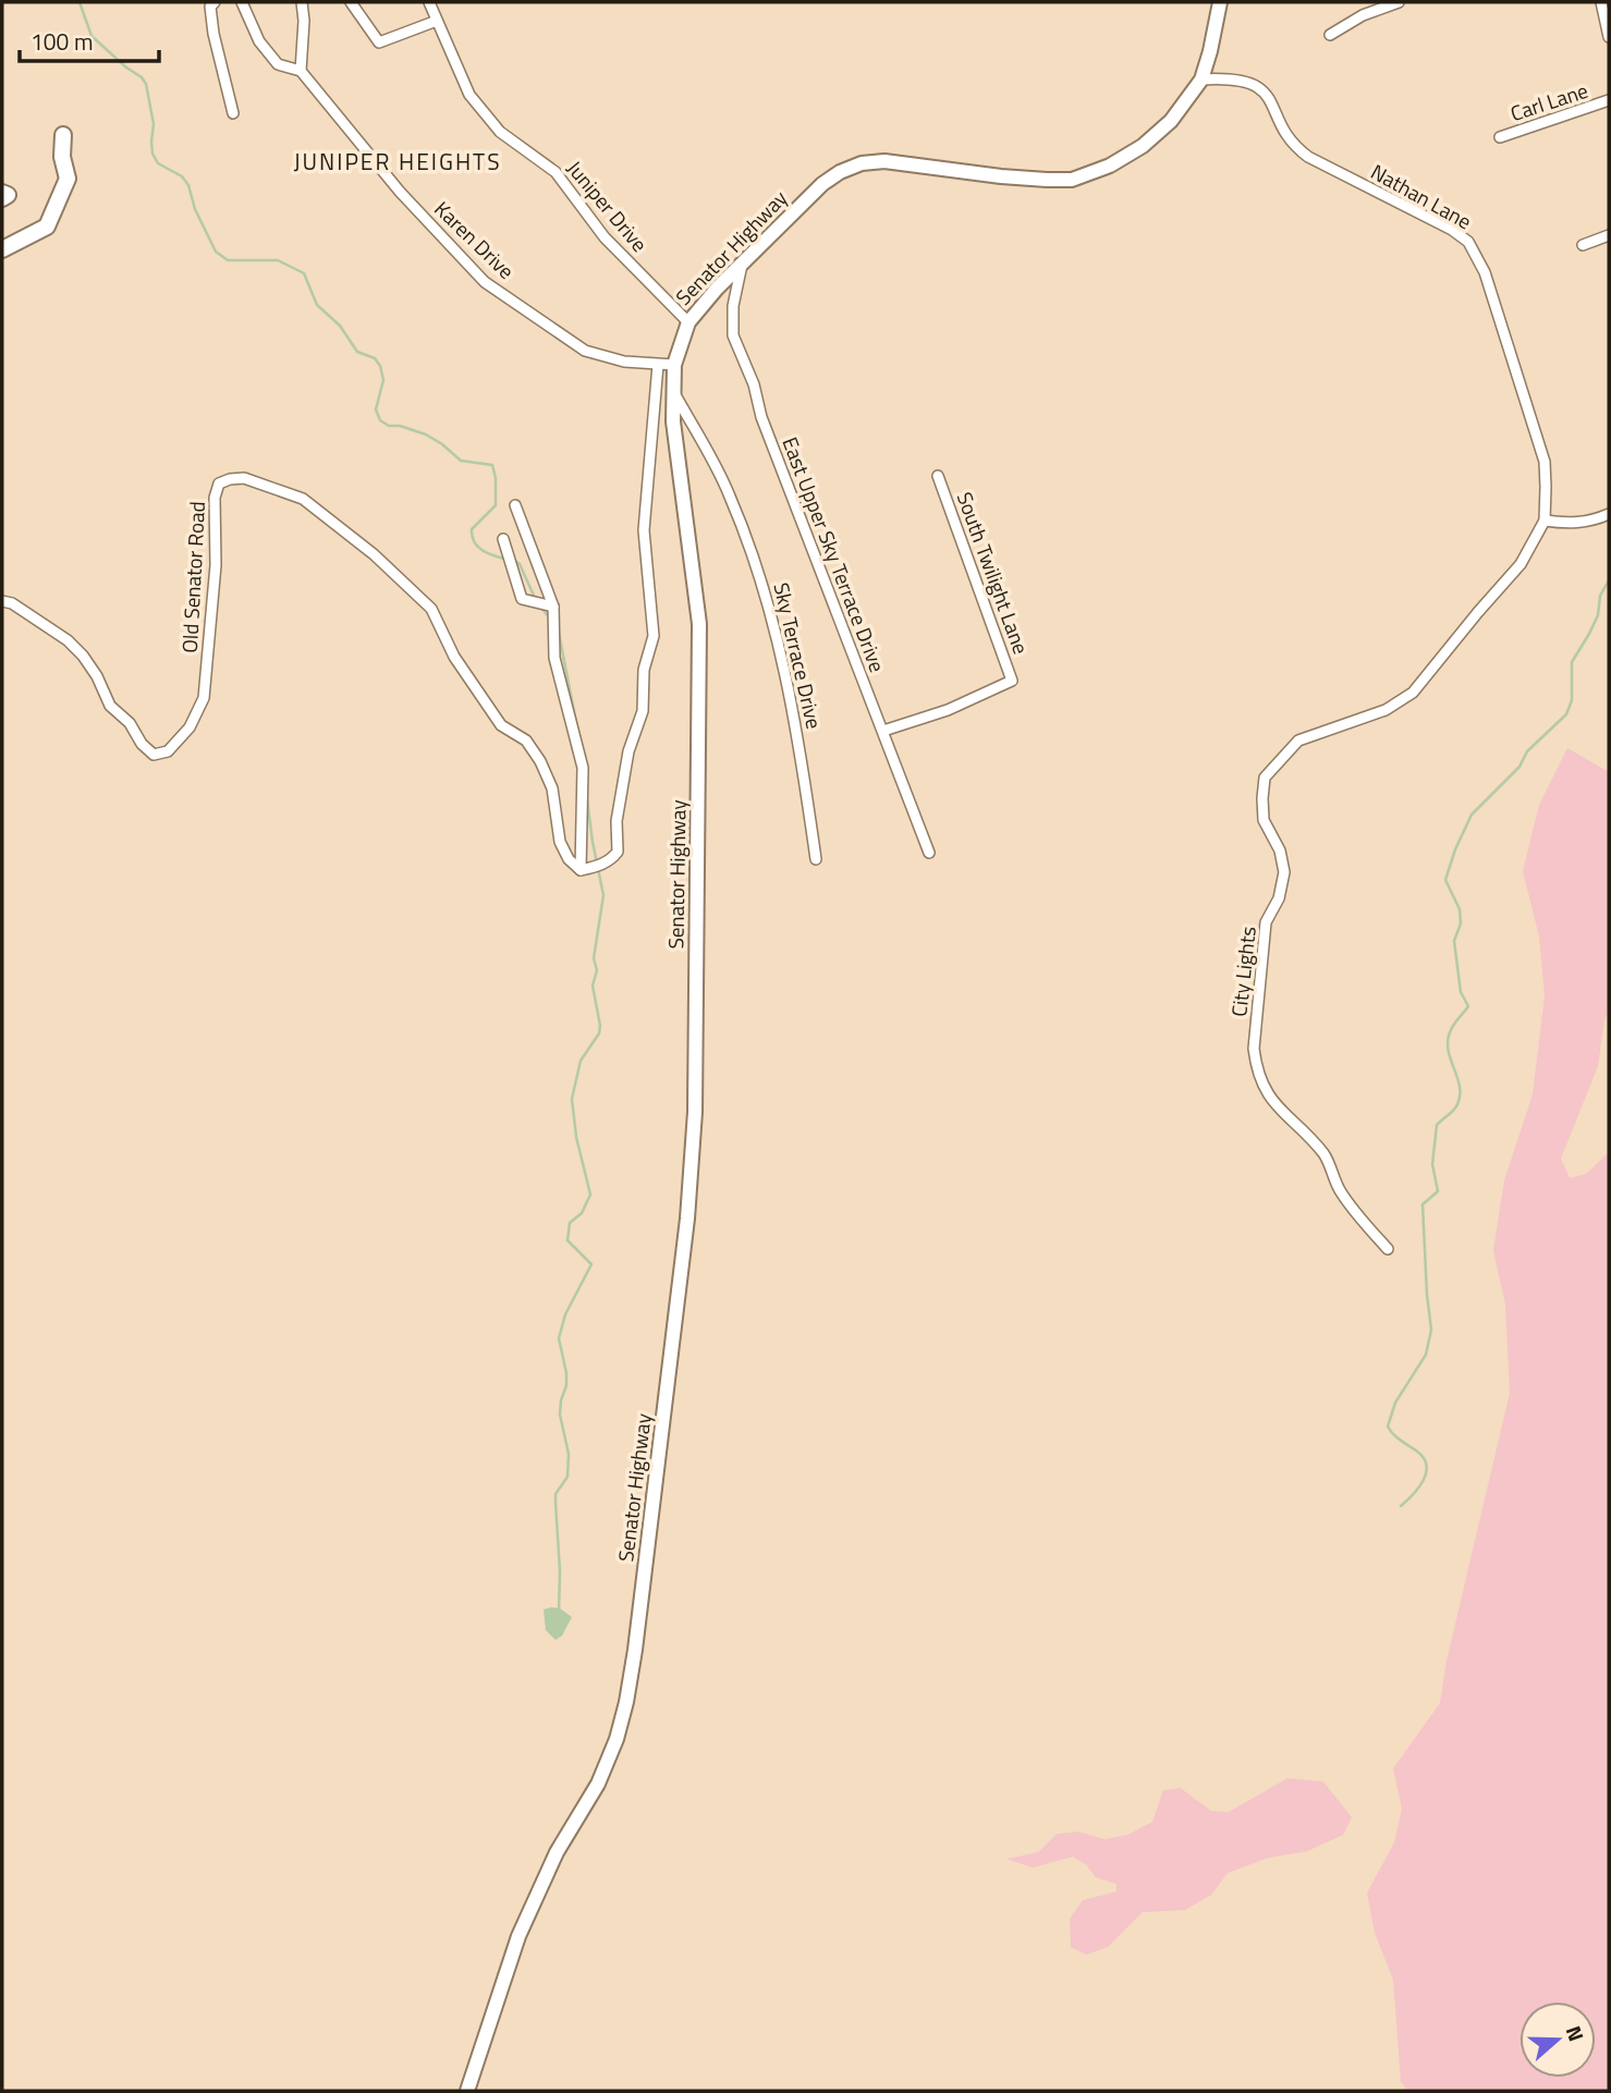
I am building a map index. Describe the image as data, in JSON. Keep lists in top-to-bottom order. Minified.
{"streets":{"street":["Carl Lane","Nathan Lane","Juniper Drive","Karen Drive","Senator Highway","East Upper Sky Terrace Drive","South Twilight Lane","Old Senator Road","Sky Terrace Drive","City Lights"]},"crossings":[["Nathan Lane","Senator Highway"],["Nathan Lane","City Lights"],["Juniper Drive","Senator Highway"],["Karen Drive","Senator Highway"],["Senator Highway","East Upper Sky Terrace Drive"],["Senator Highway","Sky Terrace Drive"],["East Upper Sky Terrace Drive","South Twilight Lane"]],"districts":["JUNIPER HEIGHTS"],"scale_bar":"100 m","north":"right"}
